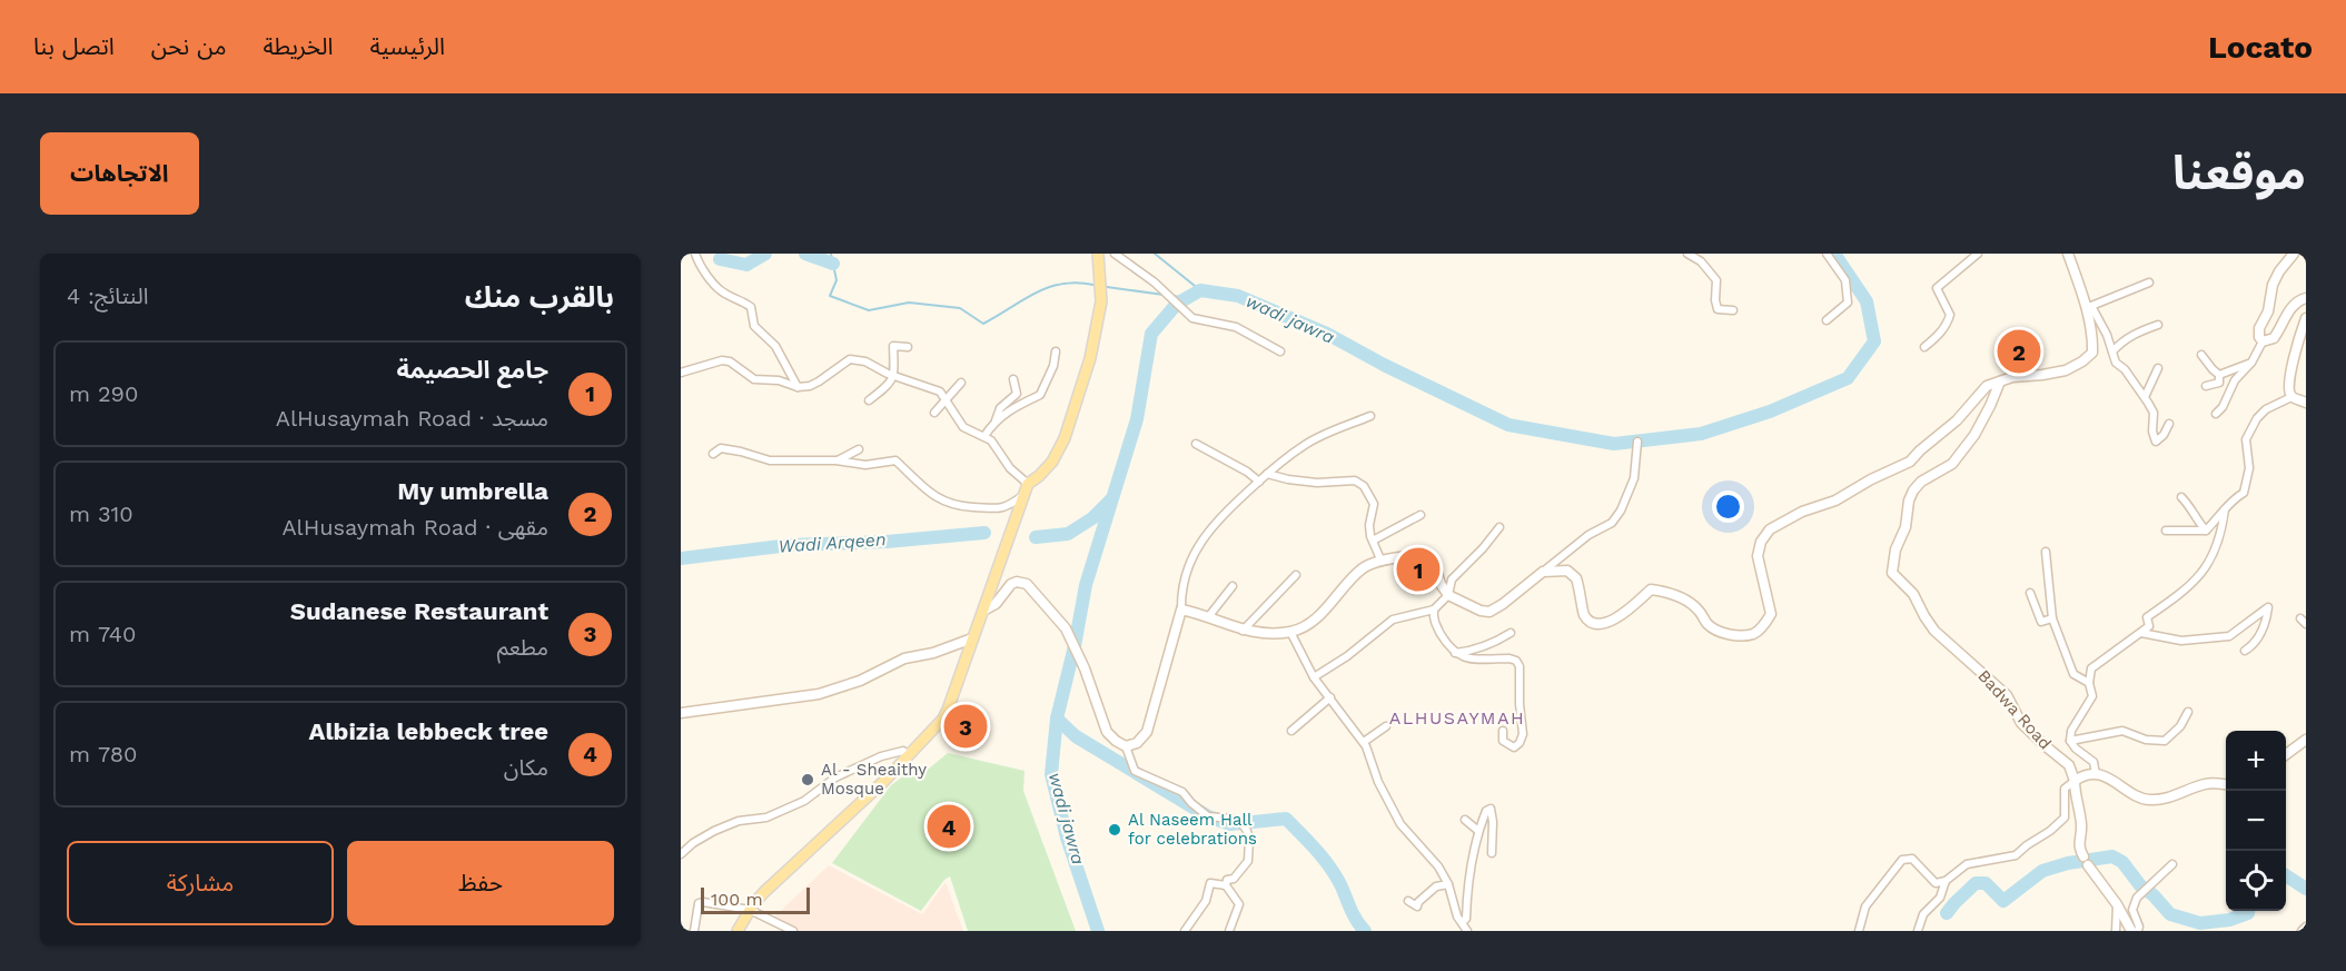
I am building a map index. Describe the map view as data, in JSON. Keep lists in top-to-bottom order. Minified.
{"streets":{"street":["Badwa Road"]},"districts":["ALHUSAYMAH"],"water":["wadi jawra","Wadi Arqeen"],"places":["Al - Sheaithy Mosque","Al Naseem Hall for celebrations"],"scale_bar":"100 m","page":{"header":"Locato","nav":["الرئيسية","الخريطة","من نحن","اتصل بنا"],"title":"موقعنا","buttons":["الاتجاهات",["حفظ","مشاركة"]],"heading":["بالقرب منك","النتائج: 4"],"pins":["2","1","3","4"],"list":[{"mark":"1","name":"جامع الحصيمة","note":"مسجد · AlHusaymah Road","value":"290 m"},{"mark":"2","name":"My umbrella","note":"مقهى · AlHusaymah Road","value":"310 m"},{"mark":"3","name":"Sudanese Restaurant","note":"مطعم","value":"740 m"},{"mark":"4","name":"Albizia lebbeck tree","note":"مكان","value":"780 m"}],"map_buttons":["+","−"],"scale":"100 m"}}
